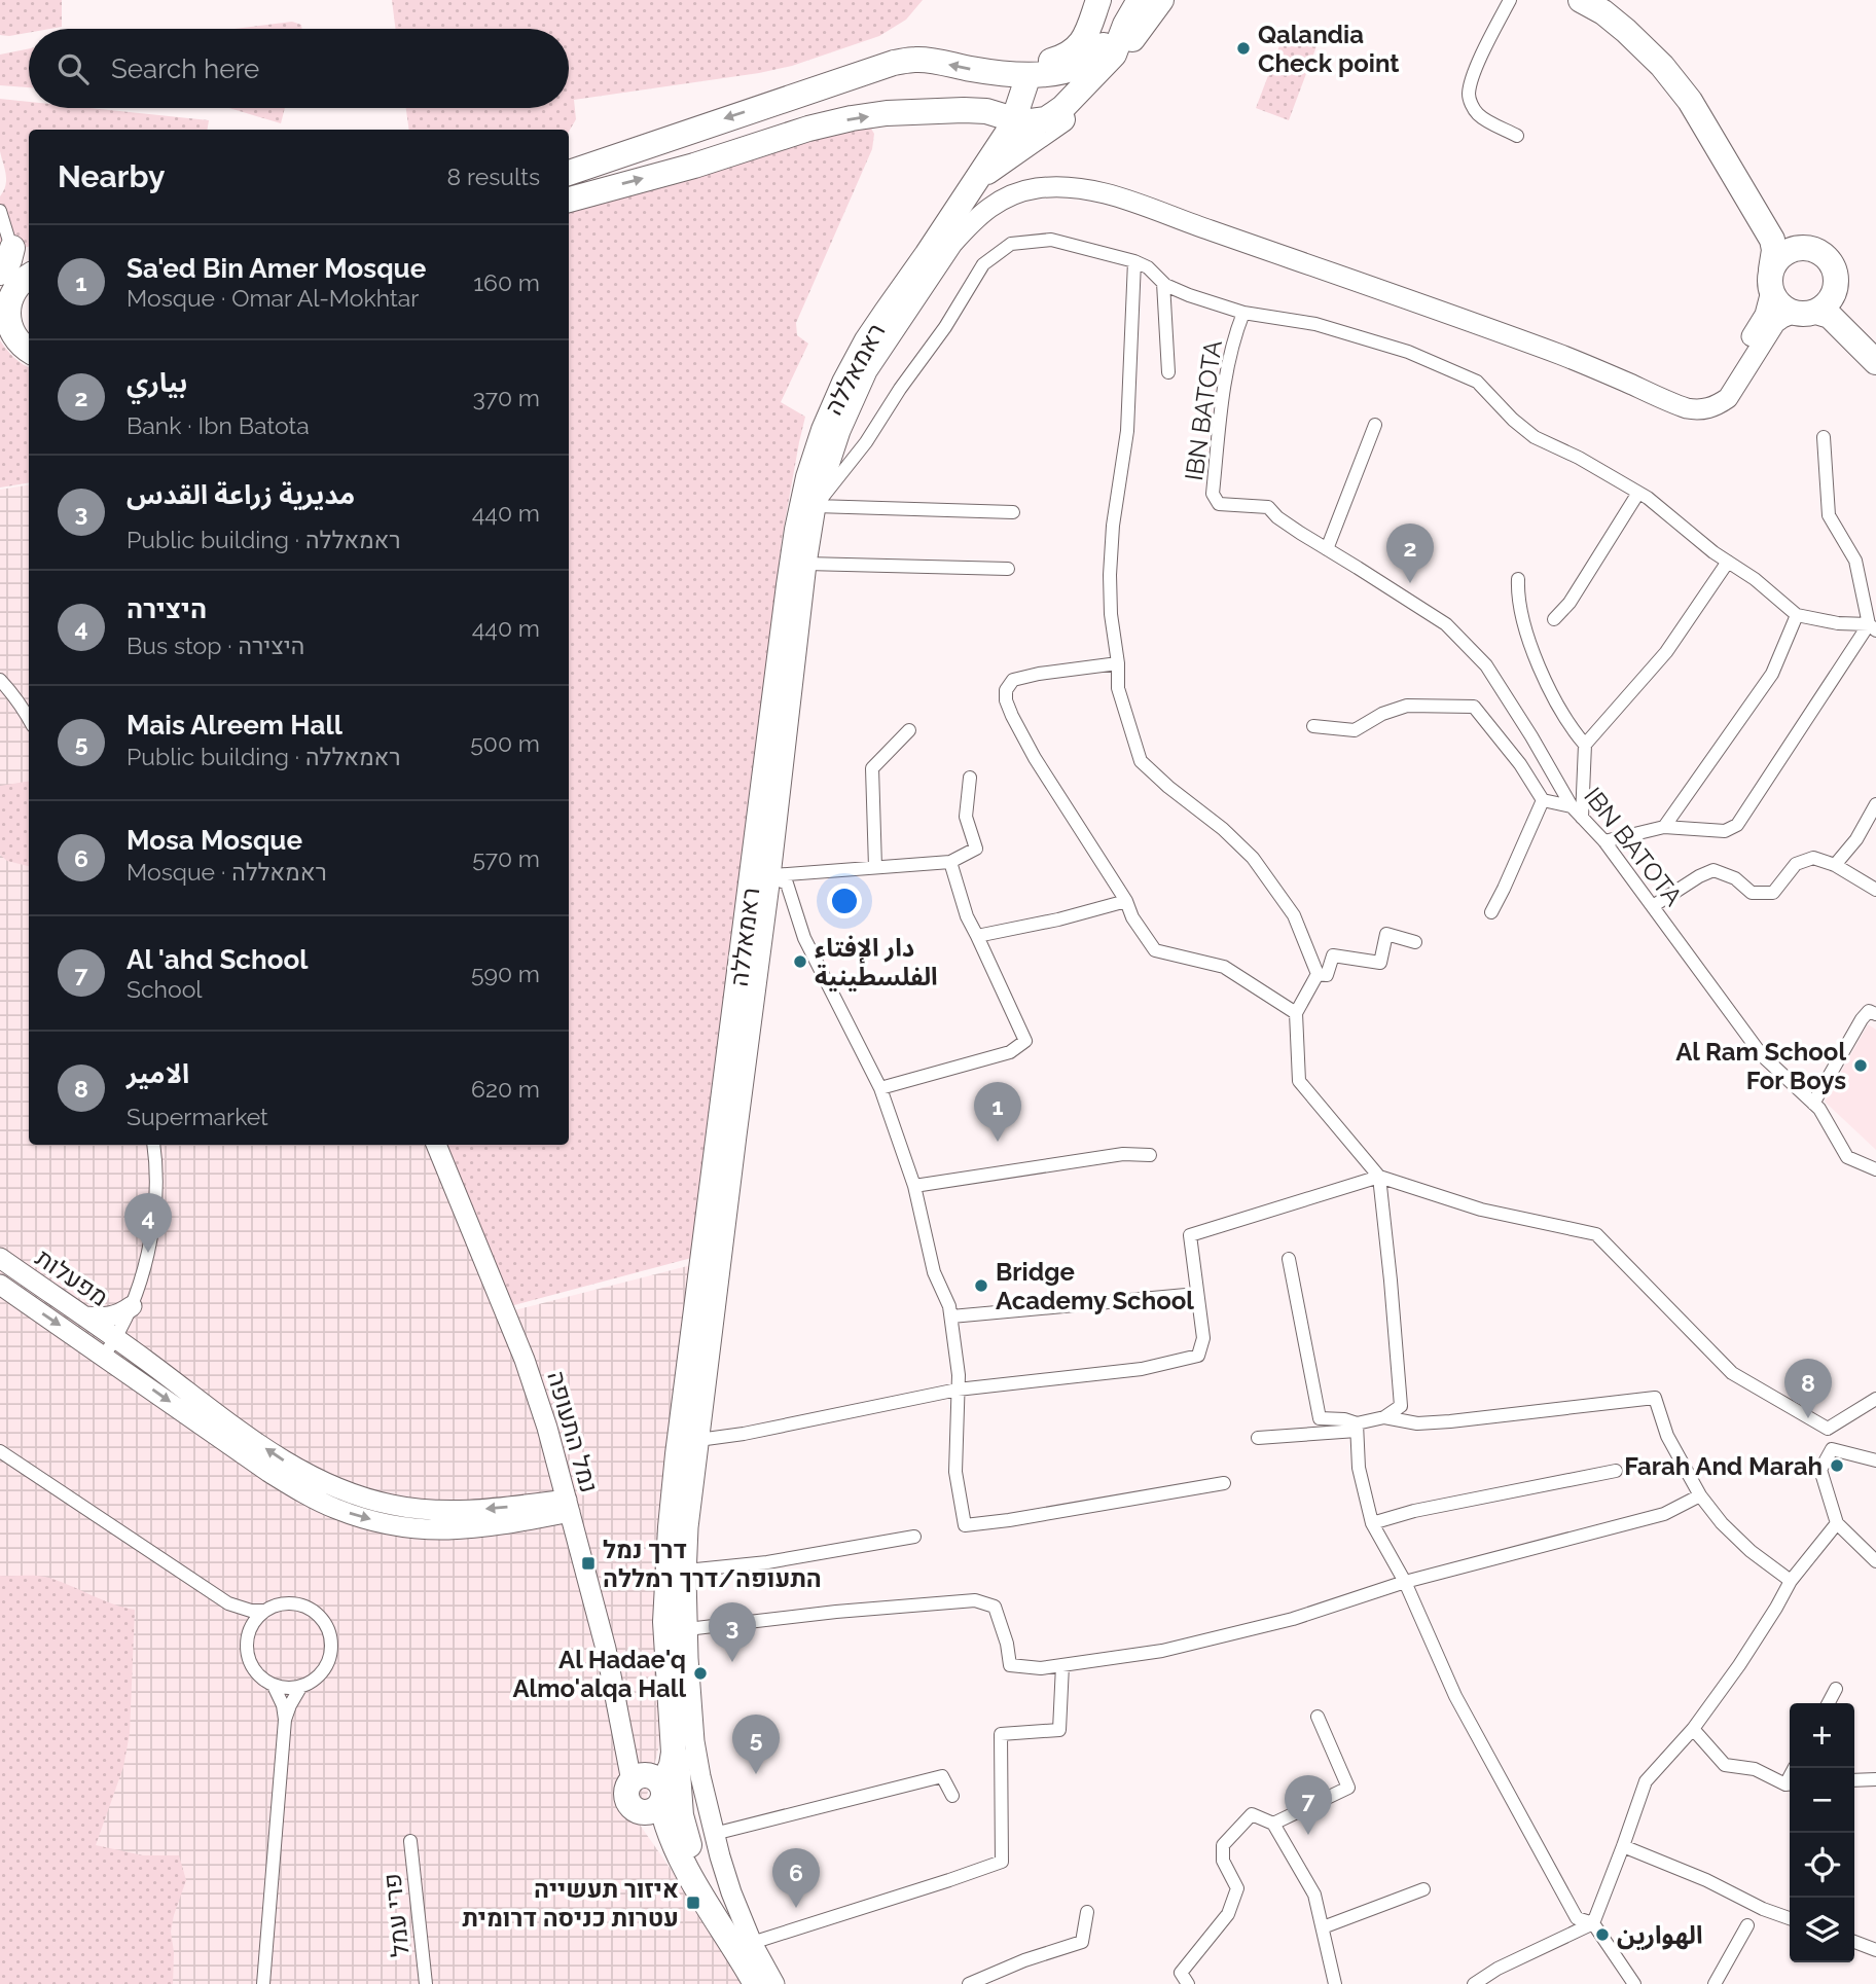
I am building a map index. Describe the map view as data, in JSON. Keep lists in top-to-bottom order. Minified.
{"streets":{"highway":["ראמאללה"],"street":["IBN BATOTA","מפעלות","נמל התעופה","פרי עמל"]},"crossings":[["ראמאללה","נמל התעופה"],["מפעלות","נמל התעופה"]],"places":{"other":["Qalandia Check point","دار الإفتاء الفلسطينية","Al Ram School For Boys","Bridge Academy School","Farah And Marah","Al Hadae'q Almo'alqa Hall","الهوارين"],"transit":["דרך נמל התעופה/דרך רמללה","איזור תעשייה עטרות כניסה דרומית"]},"page":{"search":"Search here","heading":["Nearby","8 results"],"list":[{"mark":"1","name":"Sa'ed Bin Amer Mosque","note":"Mosque · Omar Al-Mokhtar","value":"160 m"},{"mark":"2","name":"بياري","note":"Bank · Ibn Batota","value":"370 m"},{"mark":"3","name":"مديرية زراعة القدس","note":"Public building · ראמאללה","value":"440 m"},{"mark":"4","name":"היצירה","note":"Bus stop · היצירה","value":"440 m"},{"mark":"5","name":"Mais Alreem Hall","note":"Public building · ראמאללה","value":"500 m"},{"mark":"6","name":"Mosa Mosque","note":"Mosque · ראמאללה","value":"570 m"},{"mark":"7","name":"Al 'ahd School","note":"School","value":"590 m"},{"mark":"8","name":"الامير","note":"Supermarket","value":"620 m"}],"pins":["2","1","4","8","3","5","7","6"],"map_buttons":["+","−"]}}
